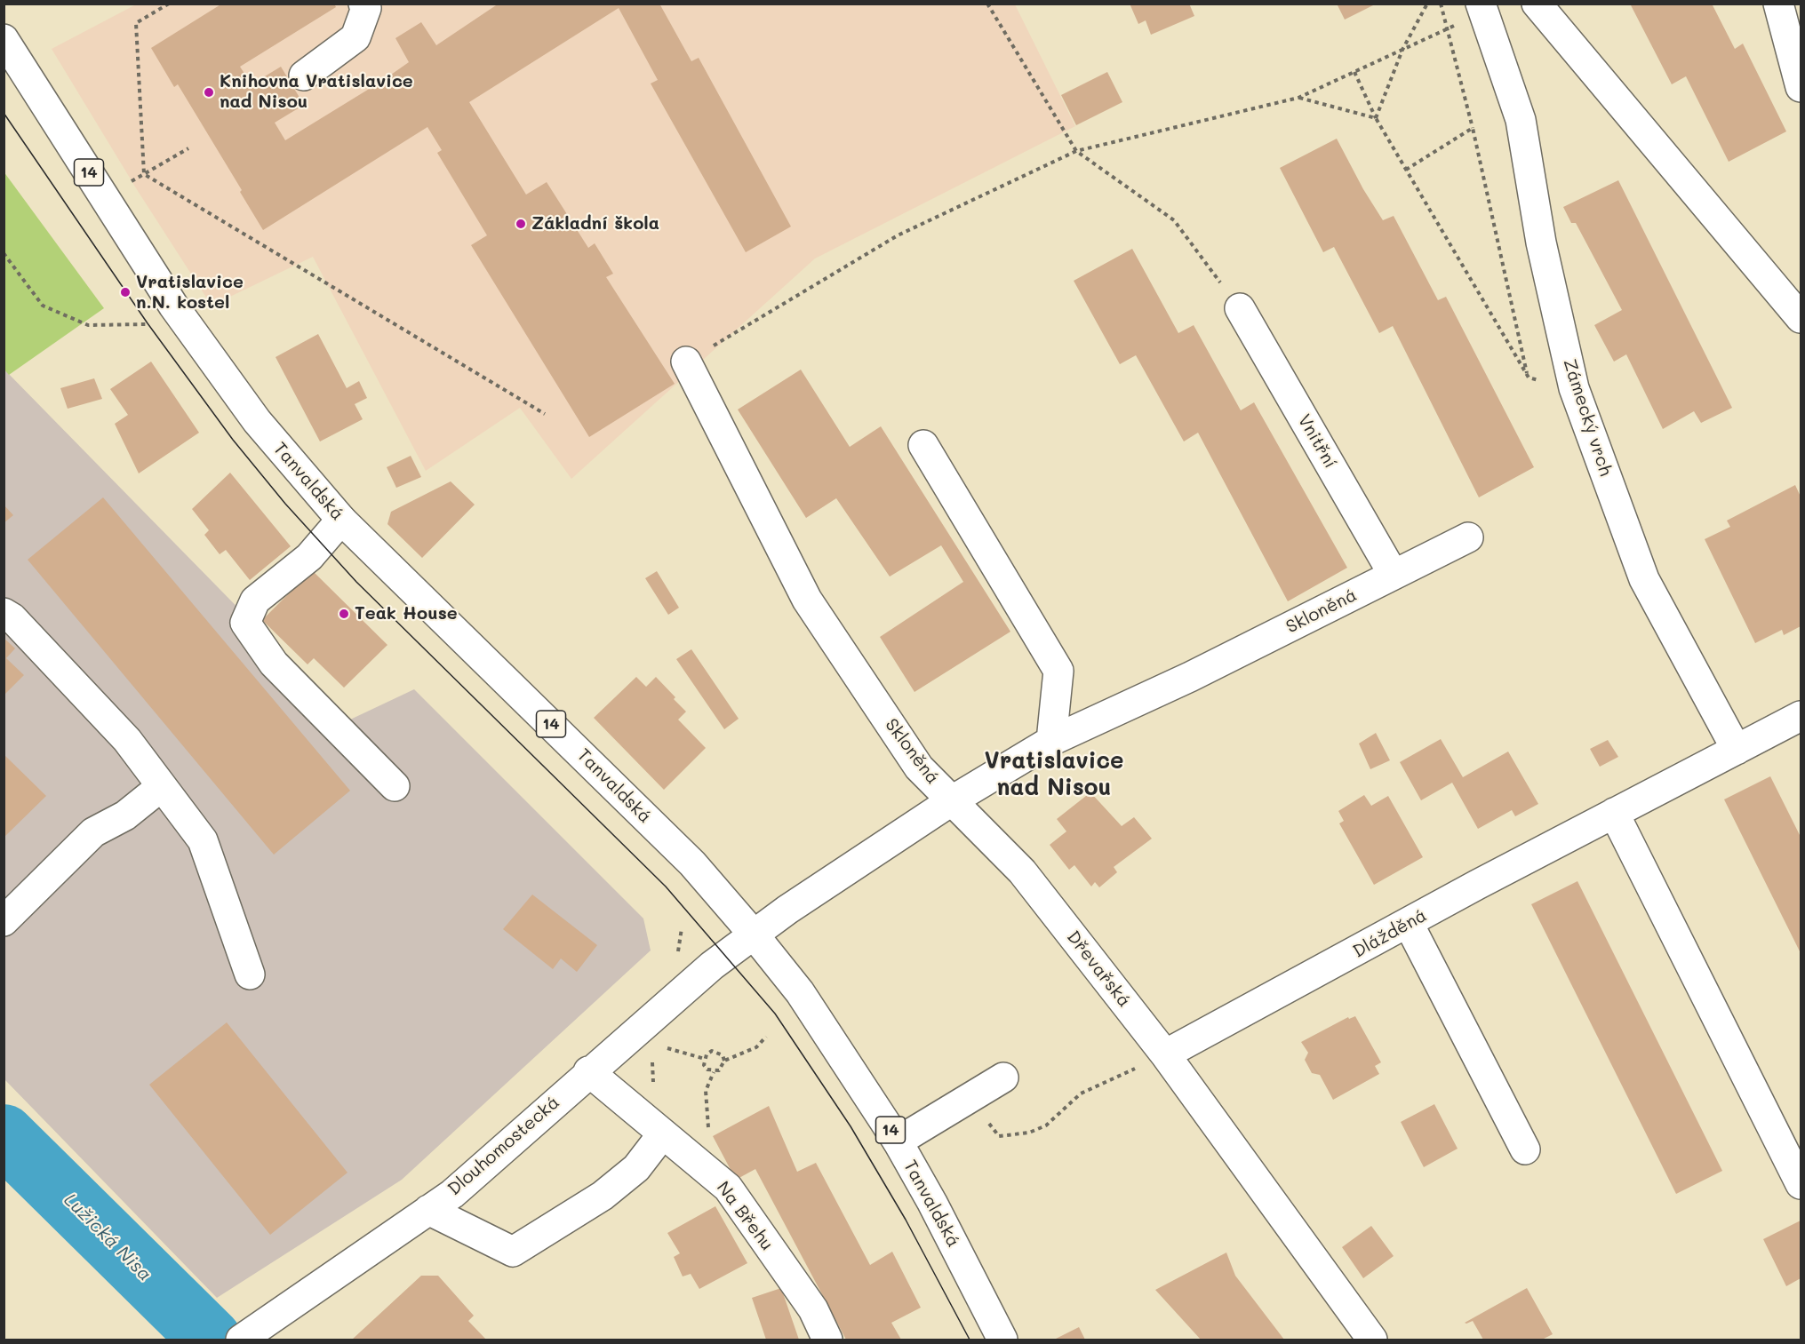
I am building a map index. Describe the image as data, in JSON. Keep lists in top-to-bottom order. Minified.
{"streets":{"street":["14","Zámecký vrch","Vnitřní","Tanvaldská","Skloněná","Dlážděná","Dřevařská","Dlouhomostecká","Na Břehu"]},"crossings":[["Zámecký vrch","Dlážděná"],["Vnitřní","Skloněná"],["Tanvaldská","Dlouhomostecká"],["Skloněná","Dřevařská"],["Dlážděná","Dřevařská"],["Dlouhomostecká","Na Břehu"]],"districts":["Vratislavice nad Nisou"],"water":["Lužická Nisa"],"places":["Knihovna Vratislavice nad Nisou","Základní škola","Vratislavice n.N. kostel","Teak House"]}
